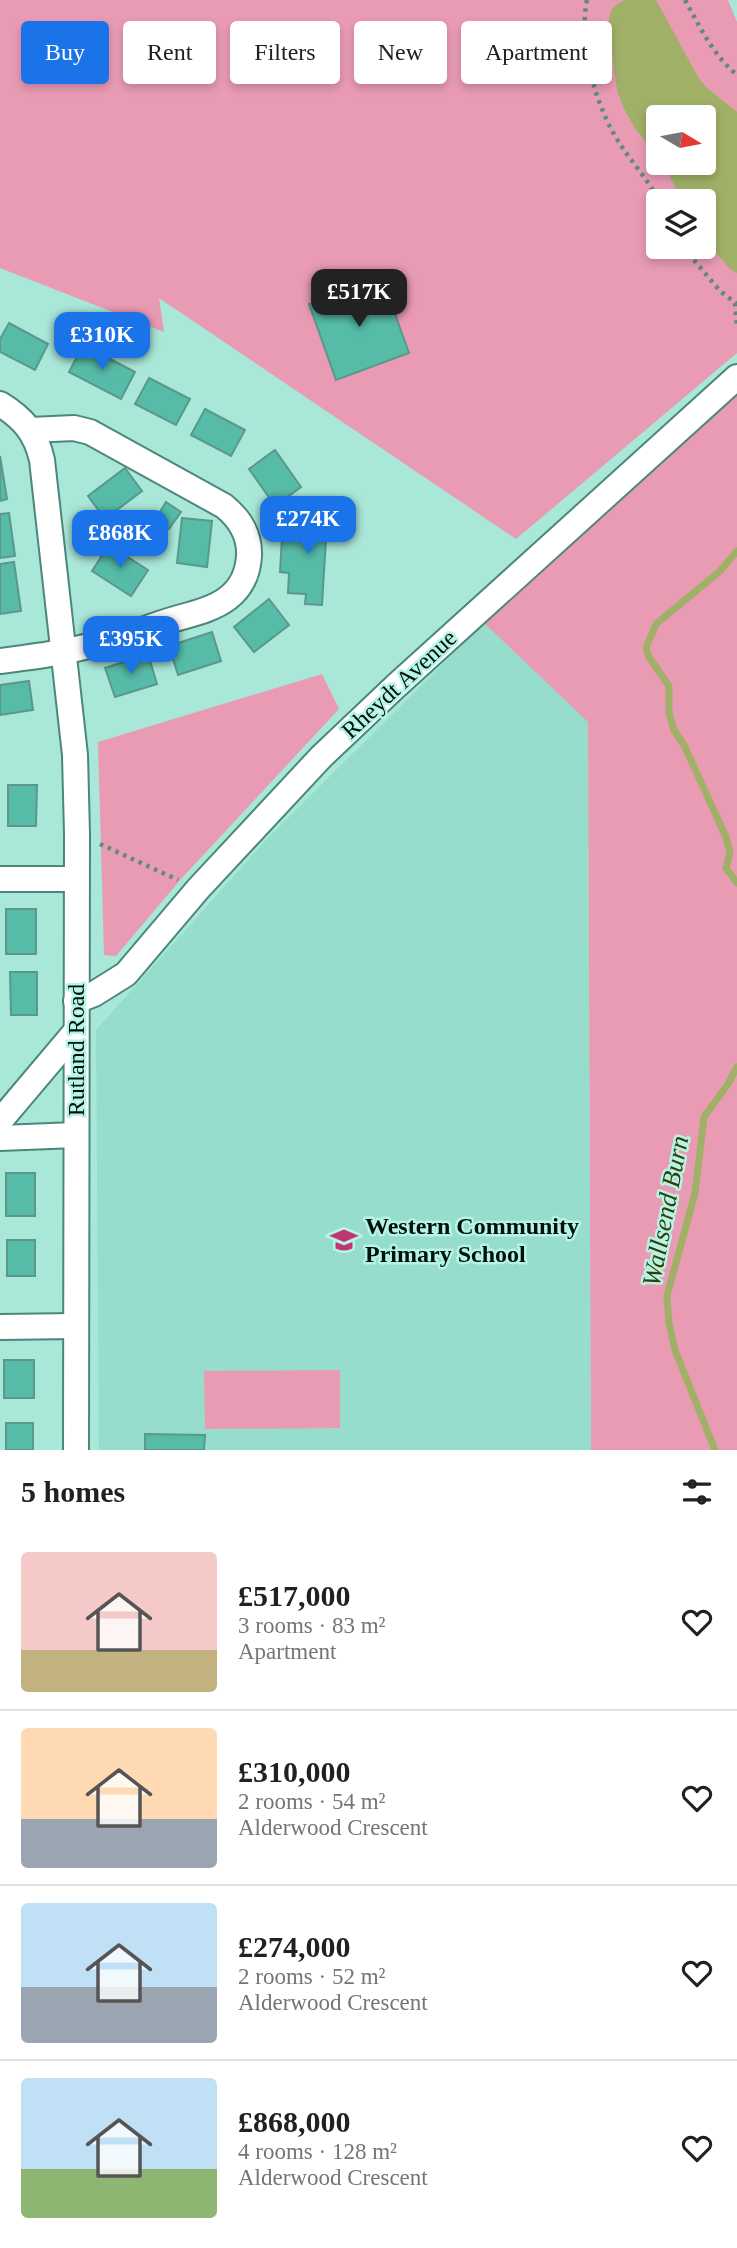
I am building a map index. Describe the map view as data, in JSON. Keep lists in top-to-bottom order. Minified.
{"streets":{"street":["Rheydt Avenue","Rutland Road"]},"crossings":[["Rheydt Avenue","Rutland Road"]],"water":["Wallsend Burn"],"places":{"school or university":["Western Community Primary School"]},"north":"right","page":{"chip":["Buy","Rent","Filters","New","Apartment"],"price":["£517K","£310K","£274K","£868K","£395K"],"heading":"5 homes","list":[{"name":"£517,000","note":"3 rooms · 83 m² · Apartment"},{"name":"£310,000","note":"2 rooms · 54 m² · Alderwood Crescent"},{"name":"£274,000","note":"2 rooms · 52 m² · Alderwood Crescent"},{"name":"£868,000","note":"4 rooms · 128 m² · Alderwood Crescent"}]}}
